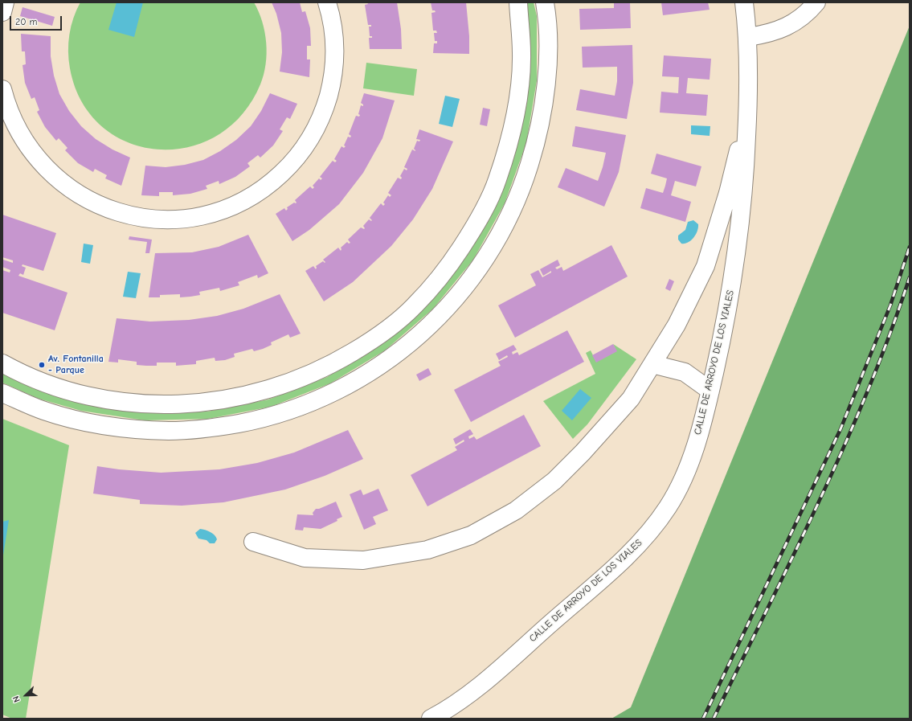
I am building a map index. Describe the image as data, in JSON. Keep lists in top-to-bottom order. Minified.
{"streets":{"street":["CALLE DE ARROYO DE LOS VIALES"]},"places":["Av. Fontanilla - Parque"],"scale_bar":"20 m","north":"bottom left"}
